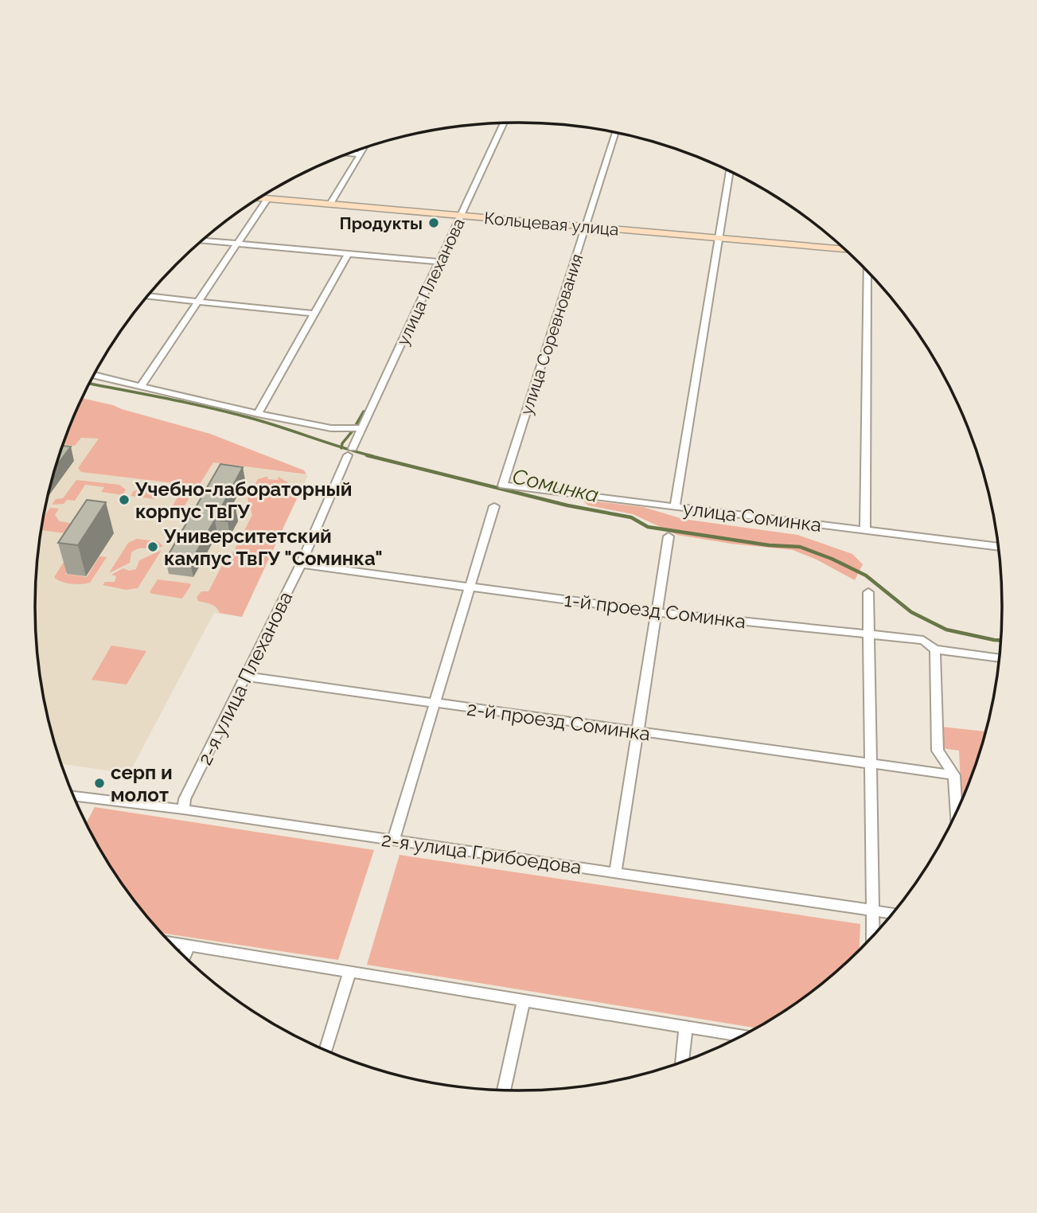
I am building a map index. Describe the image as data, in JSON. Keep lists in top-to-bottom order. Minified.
{"streets":{"main road":["Кольцевая улица"],"street":["улица Плеханова","улица Соревнования","улица Соминка","1-й проезд Соминка","2-я улица Плеханова","2-й проезд Соминка","2-я улица Грибоедова"]},"crossings":[["Кольцевая улица","улица Плеханова"],["Кольцевая улица","улица Соревнования"],["улица Плеханова","2-я улица Плеханова"],["улица Соревнования","улица Соминка"],["1-й проезд Соминка","2-я улица Плеханова"],["2-я улица Плеханова","2-й проезд Соминка"],["2-я улица Плеханова","2-я улица Грибоедова"]],"water":["Соминка"],"places":["Продукты","Учебно-лабораторный корпус ТвГУ","Университетский кампус ТвГУ \"Соминка\"","серп и молот"]}
